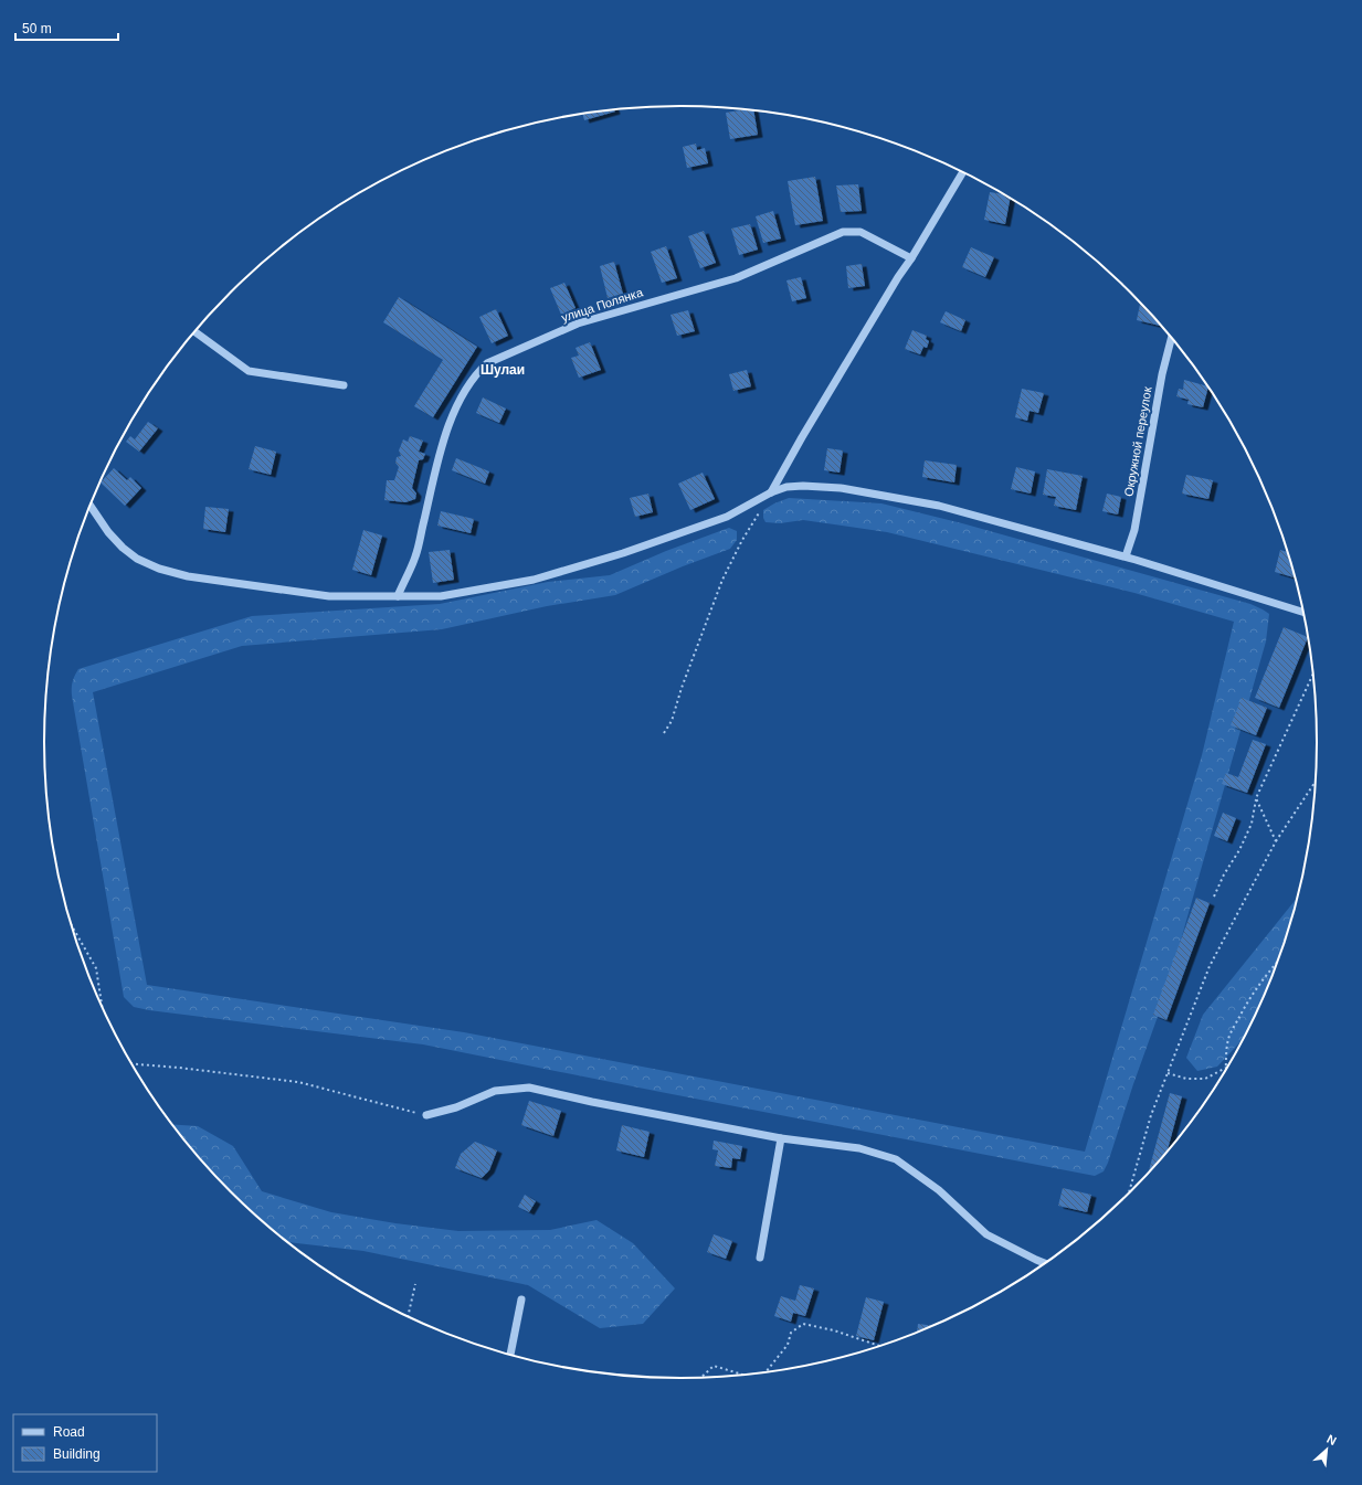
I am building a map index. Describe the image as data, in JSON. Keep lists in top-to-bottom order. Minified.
{"streets":{"street":["улица Полянка","Окружной переулок"]},"districts":["Шулаи"],"legend":["Road","Building"],"scale_bar":"50 m","north":"top right"}
